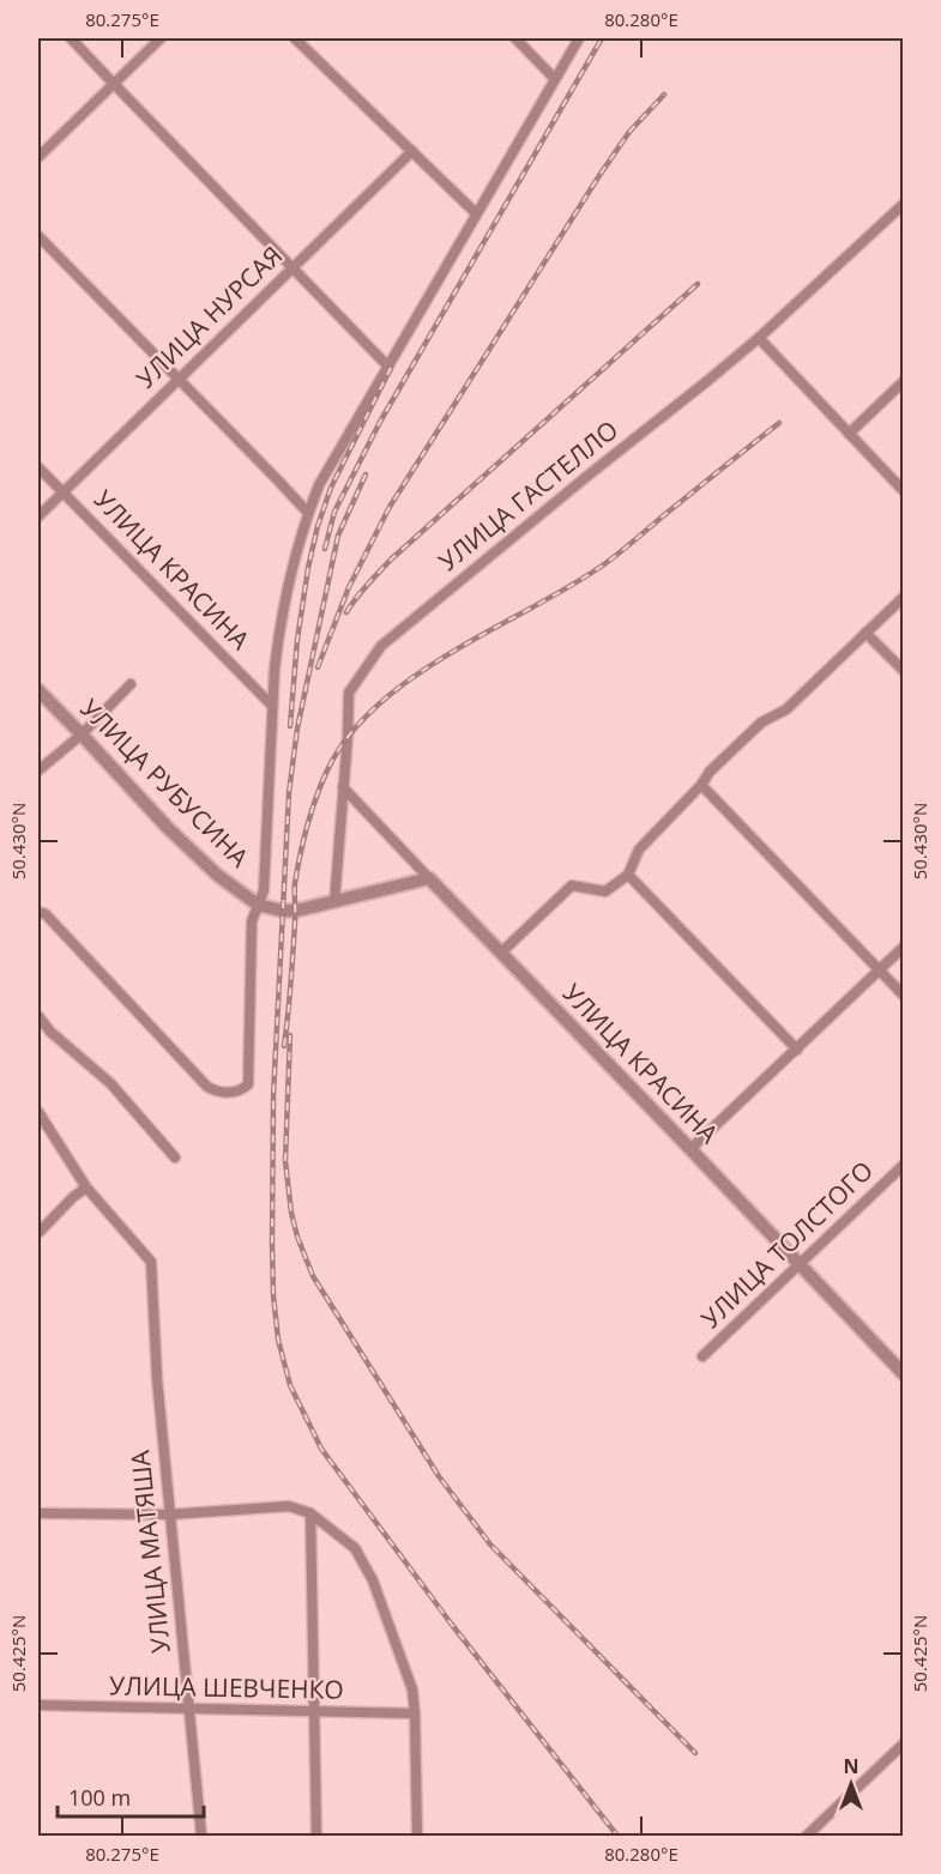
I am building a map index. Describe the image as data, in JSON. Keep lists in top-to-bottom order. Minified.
{"streets":{"street":["УЛИЦА НУРСАЯ","УЛИЦА ГАСТЕЛЛО","УЛИЦА КРАСИНА","УЛИЦА РУБУСИНА","УЛИЦА ТОЛСТОГО","УЛИЦА МАТЯША","УЛИЦА ШЕВЧЕНКО"]},"crossings":[["УЛИЦА НУРСАЯ","УЛИЦА КРАСИНА"],["УЛИЦА ГАСТЕЛЛО","УЛИЦА КРАСИНА"],["УЛИЦА ГАСТЕЛЛО","УЛИЦА РУБУСИНА"],["УЛИЦА КРАСИНА","УЛИЦА РУБУСИНА"],["УЛИЦА КРАСИНА","УЛИЦА ТОЛСТОГО"],["УЛИЦА МАТЯША","УЛИЦА ШЕВЧЕНКО"]],"scale_bar":"100 m","north":"top","coordinates":["80.275°E","80.280°E","50.430°N","50.425°N"]}
